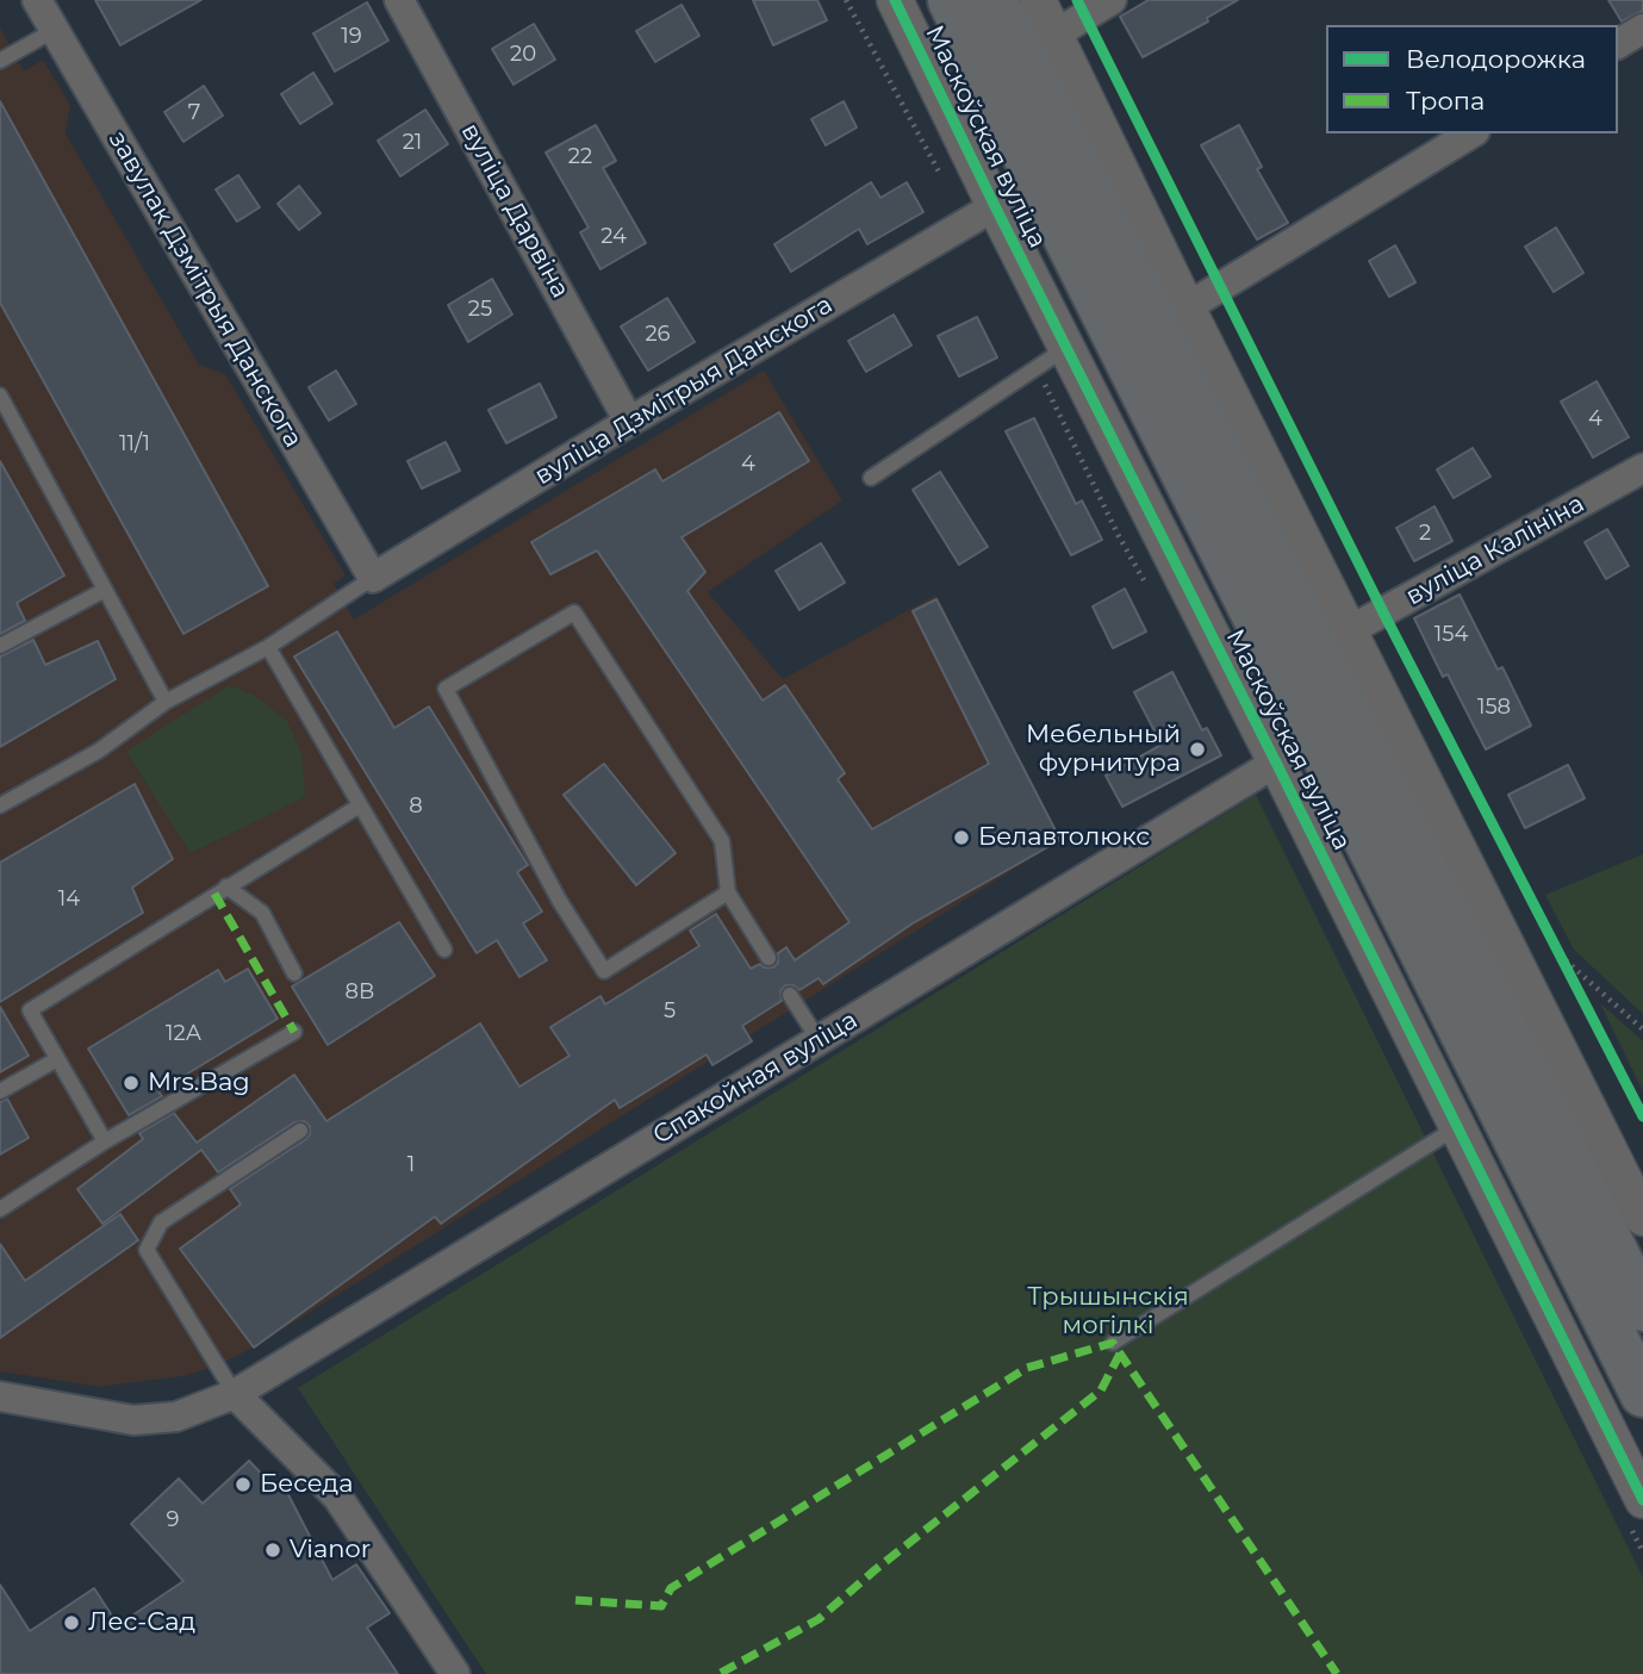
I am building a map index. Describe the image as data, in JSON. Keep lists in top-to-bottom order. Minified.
{"streets":{"main road":["Маскоўская вуліца"],"street":["вуліца Дарвіна","завулак Дзмітрыя Данскога","вуліца Дзмітрыя Данскога","вуліца Калініна","Спакойная вуліца"]},"crossings":[["Маскоўская вуліца","вуліца Дзмітрыя Данскога"],["Маскоўская вуліца","Спакойная вуліца"],["вуліца Дарвіна","вуліца Дзмітрыя Данскога"],["завулак Дзмітрыя Данскога","вуліца Дзмітрыя Данскога"]],"parks":["Трышынскія могілкі"],"places":["Мебельный фурнитура","Белавтолюкс","Mrs.Bag","Беседа","Vianor","Лес-Сад"],"house_numbers":["19","20","7","21","22","24","25","26","4","11/1","4","2","154","158","8","14","8В","5","12А","1","9"],"legend":["Велодорожка","Тропа"]}
